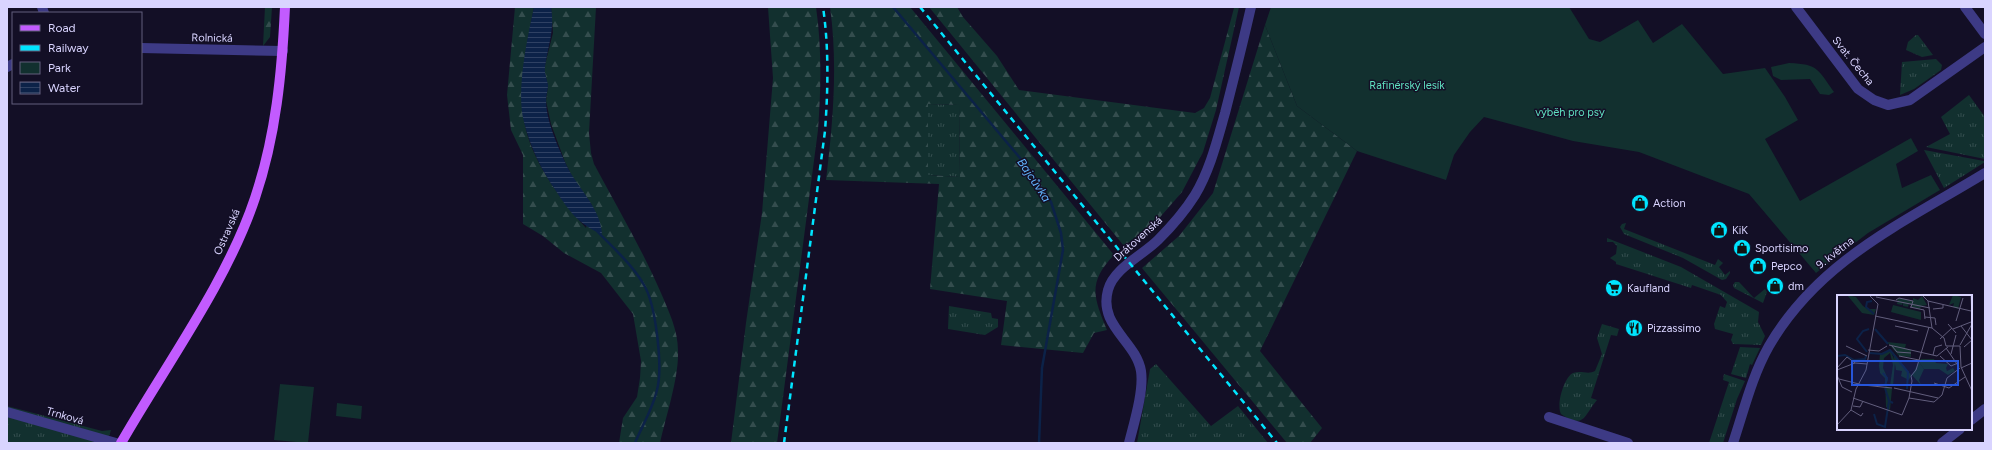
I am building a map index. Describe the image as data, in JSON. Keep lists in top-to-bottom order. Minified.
{"streets":{"main road":["Ostravská"],"street":["Rolnická","Svat. Čecha","Drátovenská","9. května","Trnková"]},"crossings":[["Rolnická","Ostravská"]],"water":["Bajcůvka"],"parks":["Rafinérský lesík","výběh pro psy"],"places":{"shop":["Action","KiK","Sportisimo","Pepco","dm"],"supermarket":["Kaufland"],"restaurant":["Pizzassimo"]},"legend":["Road","Railway","Park","Water"]}
